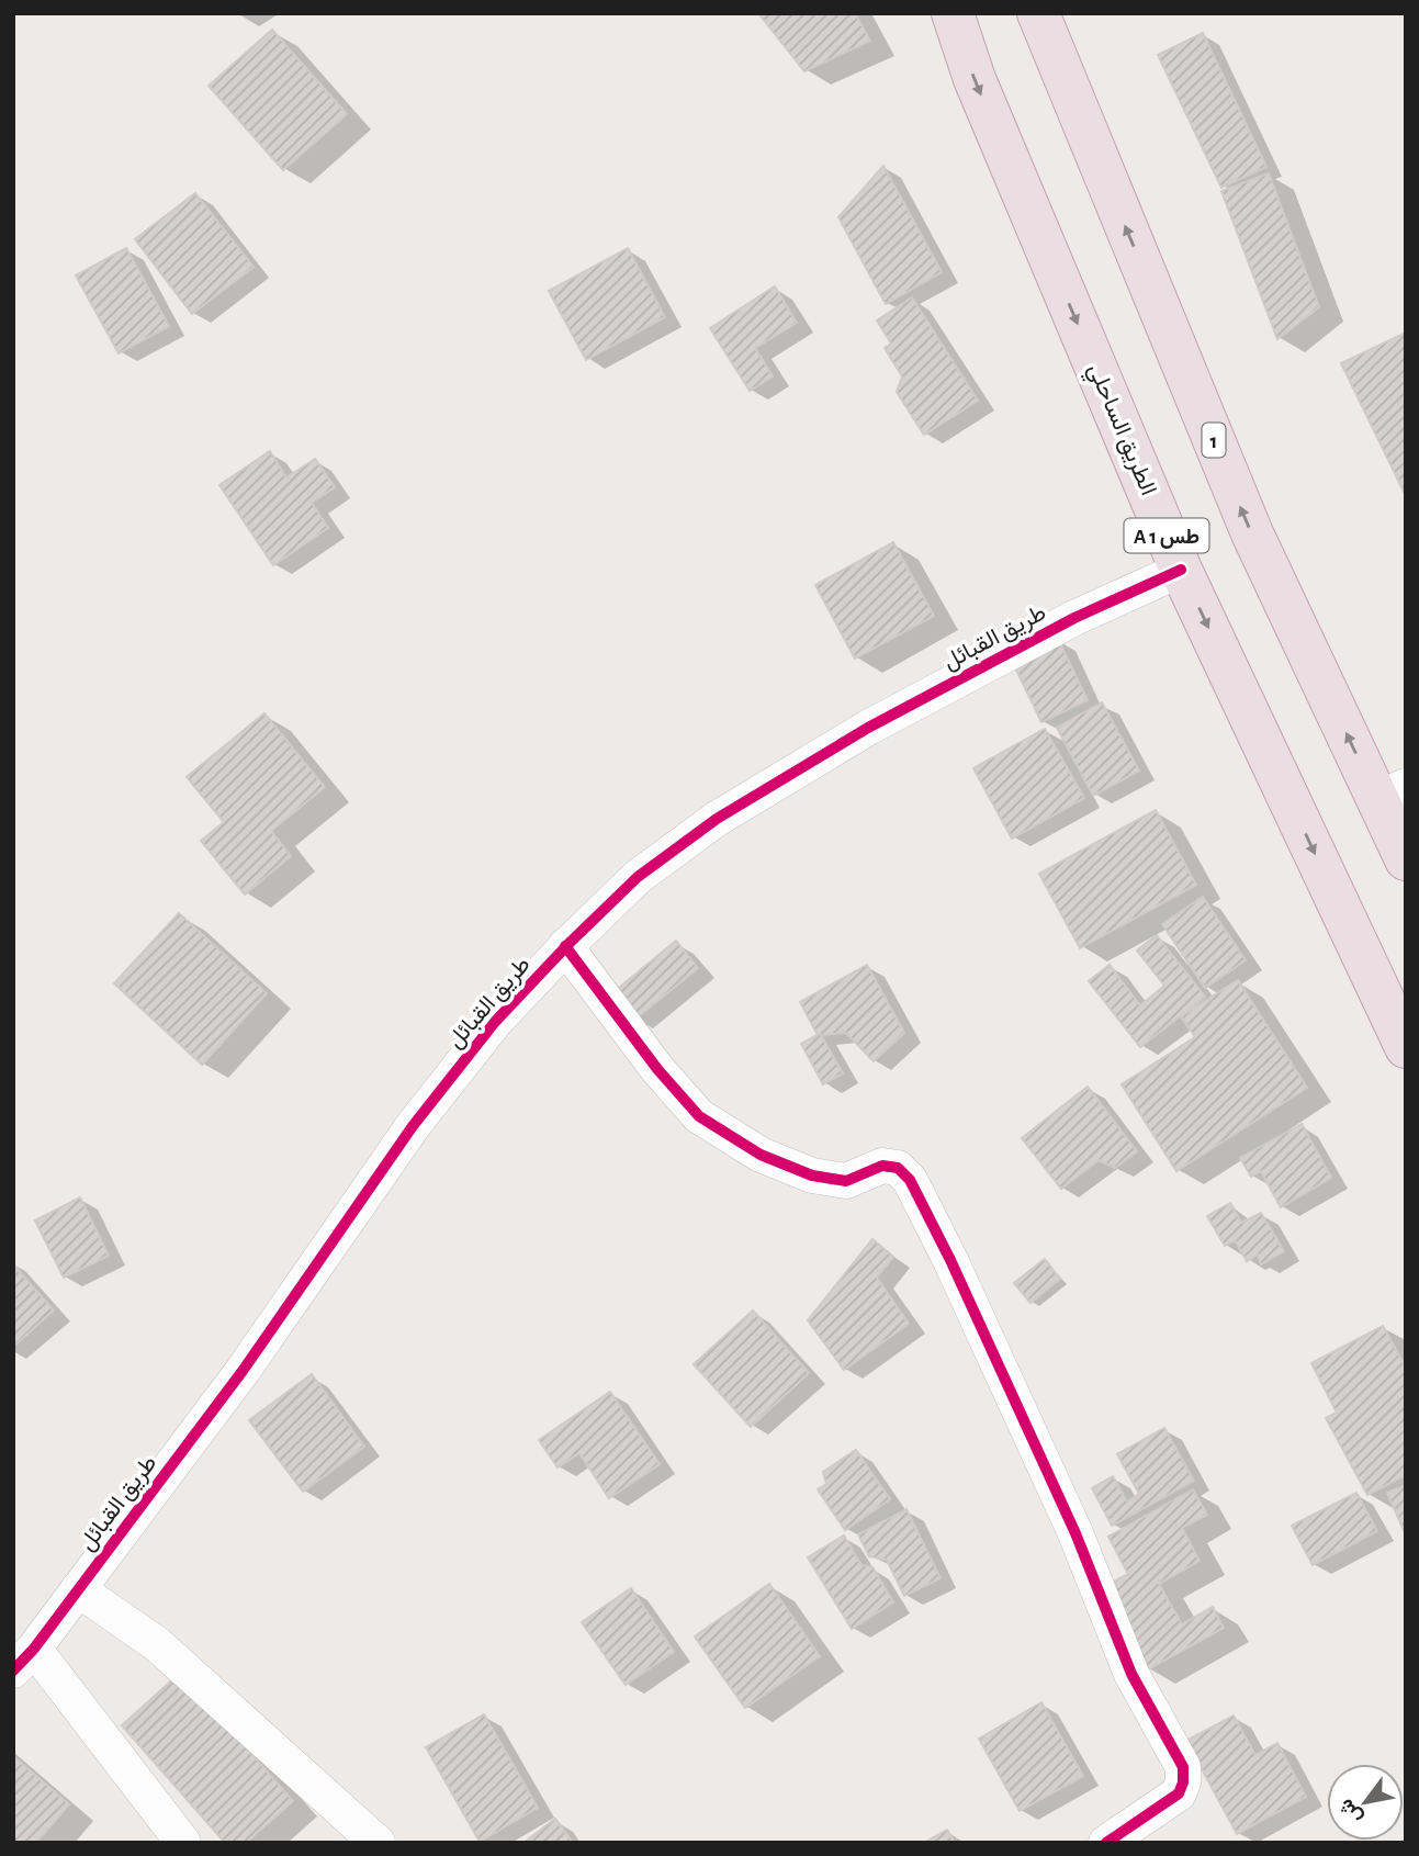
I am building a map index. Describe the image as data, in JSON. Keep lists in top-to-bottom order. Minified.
{"streets":{"highway":["الطريق الساحلي","1","A 1 طس"],"street":["طريق القبائل"]},"crossings":[["الطريق الساحلي","طريق القبائل"]],"north":"bottom left"}
